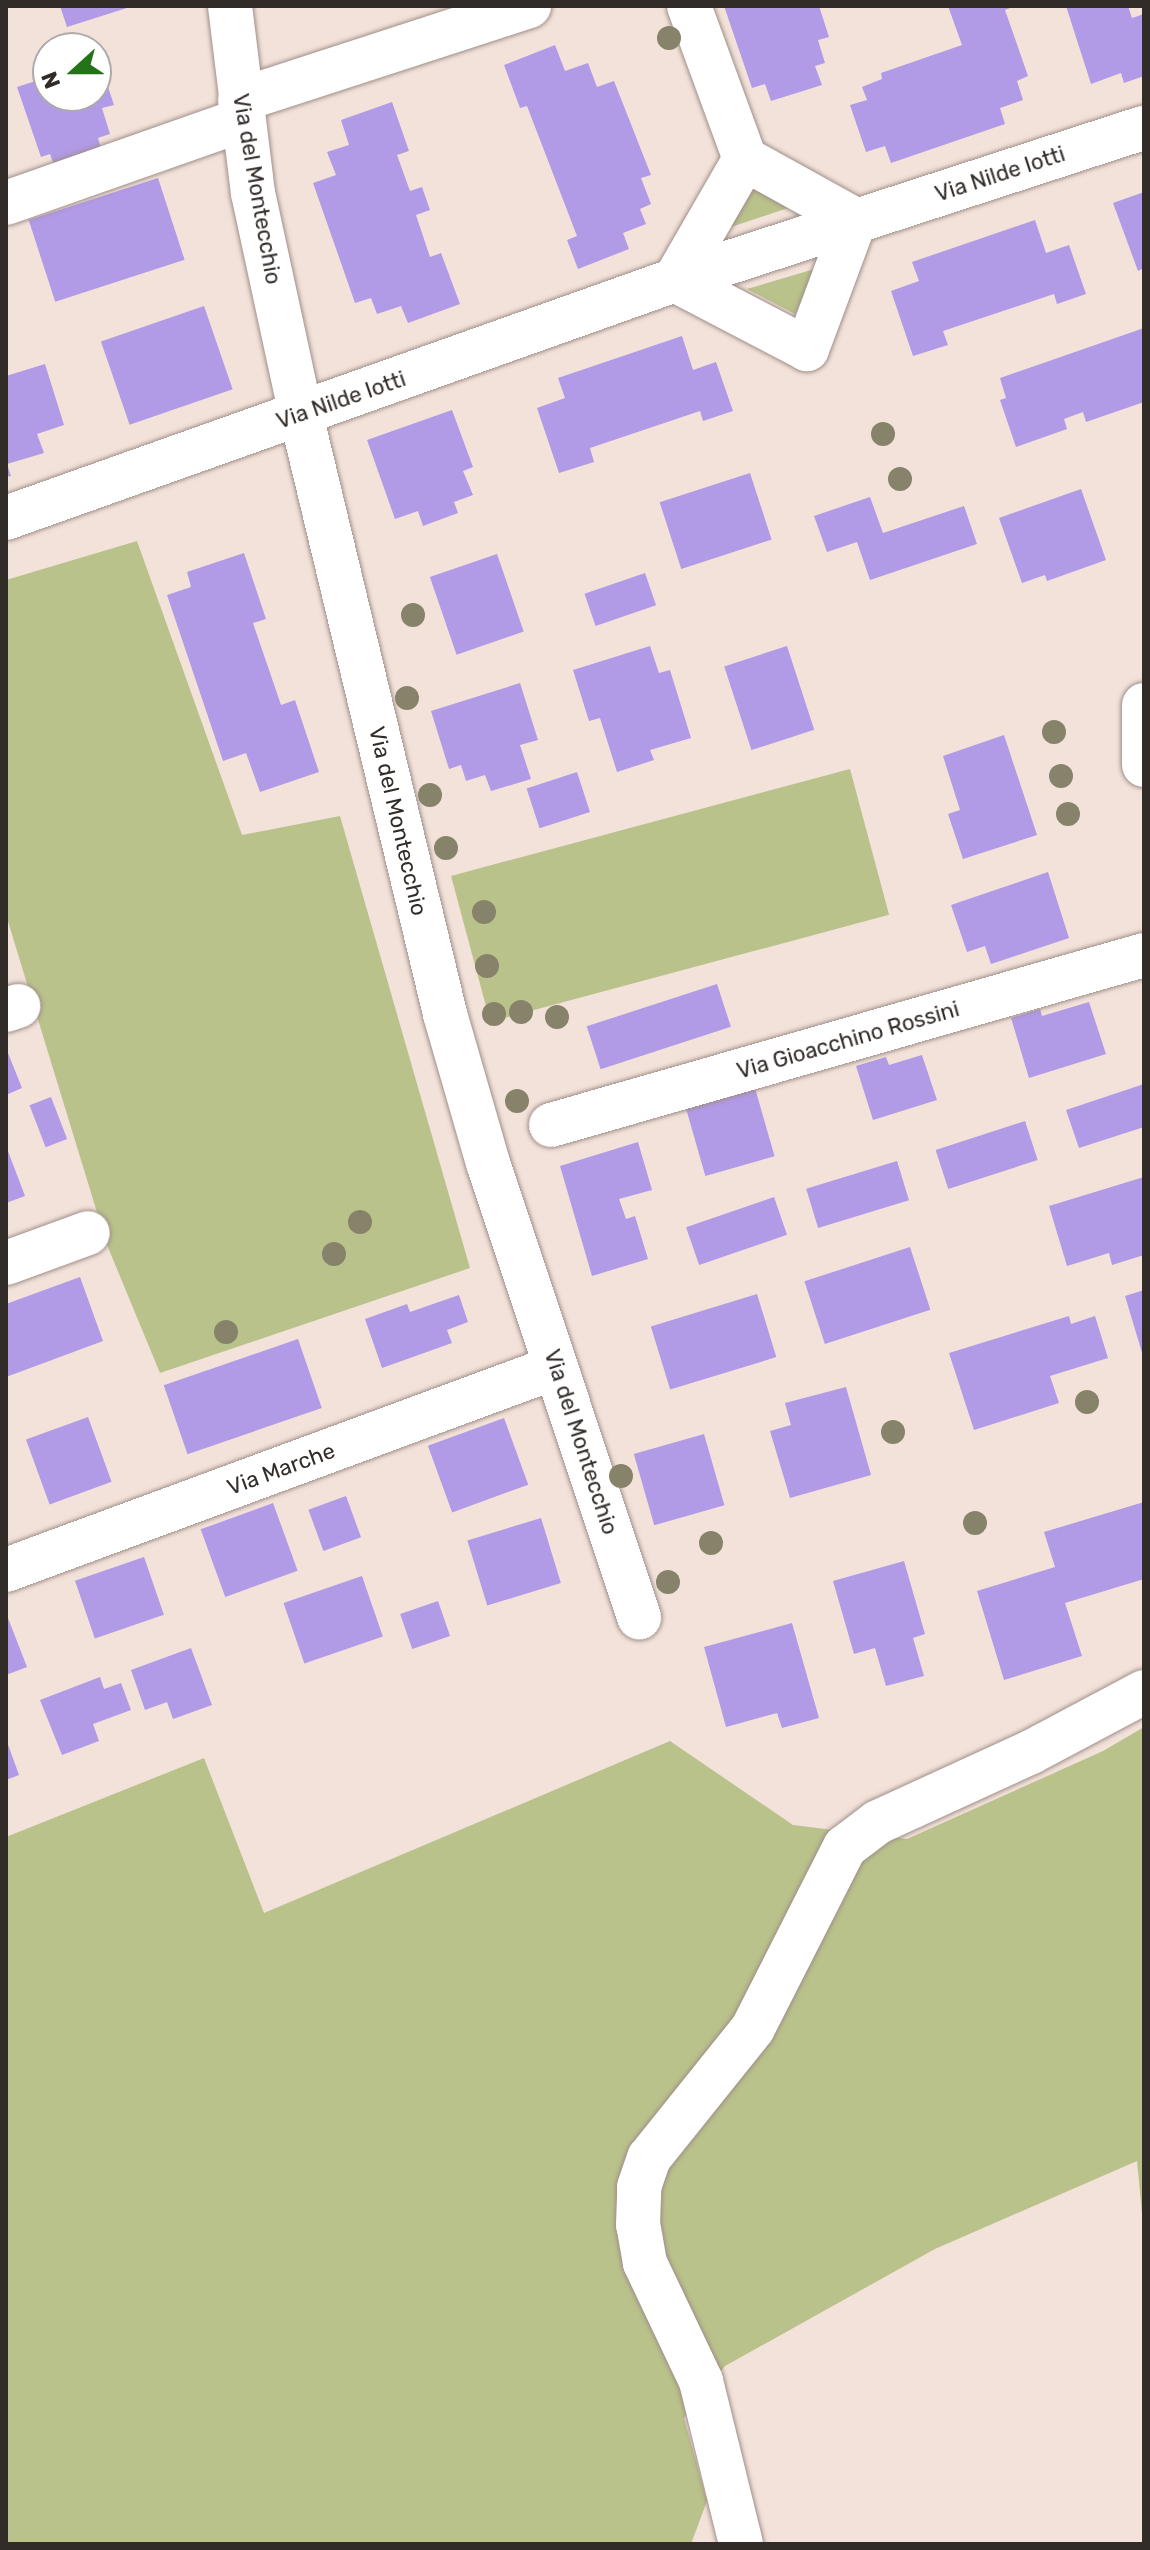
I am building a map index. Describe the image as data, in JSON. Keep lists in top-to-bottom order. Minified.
{"streets":{"street":["Via Nilde Iotti","Via del Montecchio","Via Gioacchino Rossini","Via Marche"]},"crossings":[["Via Nilde Iotti","Via del Montecchio"],["Via del Montecchio","Via Marche"]],"north":"left"}
